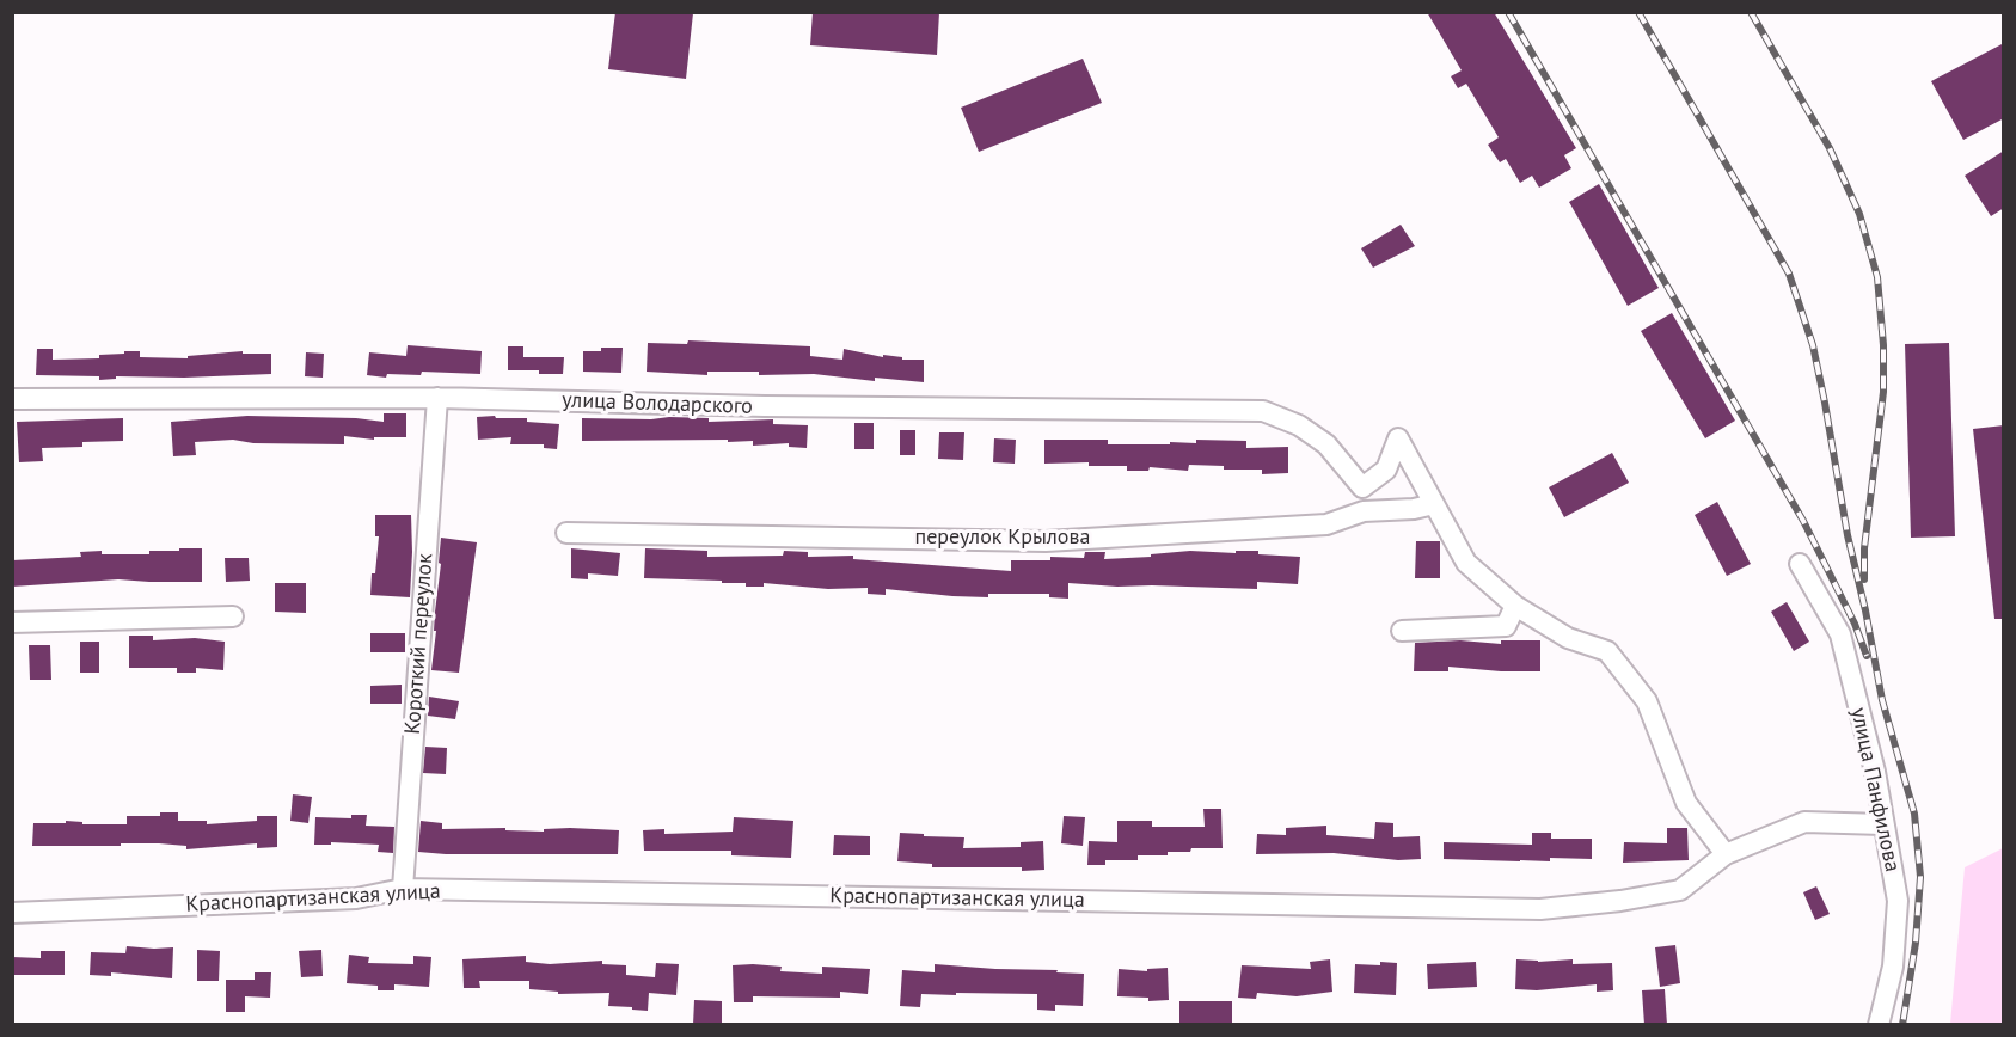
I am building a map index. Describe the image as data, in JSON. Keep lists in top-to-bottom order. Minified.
{"streets":{"street":["улица Володарского","переулок Крылова","Короткий переулок","улица Панфилова","Краснопартизанская улица"]},"crossings":[["улица Володарского","Короткий переулок"],["Короткий переулок","Краснопартизанская улица"],["улица Панфилова","Краснопартизанская улица"]]}
